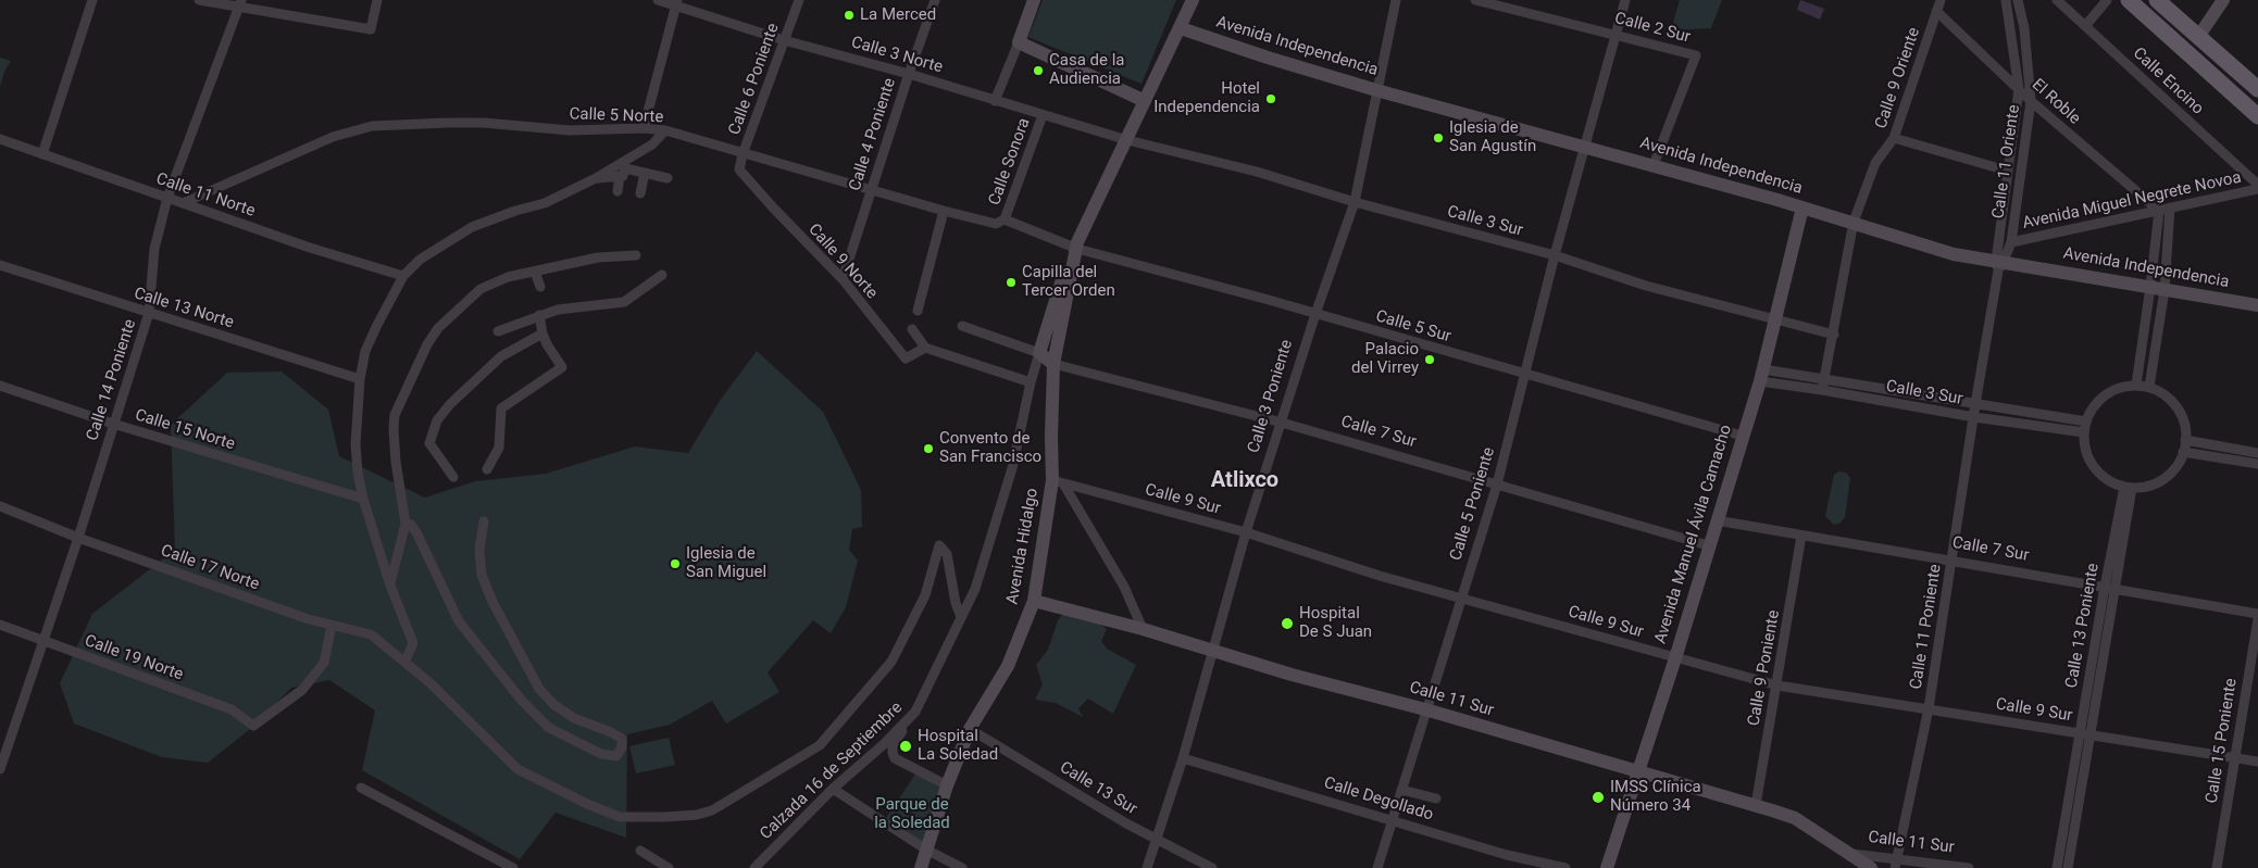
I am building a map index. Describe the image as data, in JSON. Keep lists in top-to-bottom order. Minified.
{"streets":{"main road":["Avenida Independencia","Calle 7 Sur","Avenida Manuel Ávila Camacho","Avenida Hidalgo","Calle 11 Sur"],"street":["Calle 2 Sur","Calle 3 Norte","Calle 9 Oriente","Calle 6 Poniente","Calle Encino","El Roble","Calle 5 Norte","Calle 4 Poniente","Calle Sonora","Calle 11 Oriente","Calle 11 Norte","Avenida Miguel Negrete Novoa","Calle 3 Sur","Calle 9 Norte","Calle 13 Norte","Calle 5 Sur","Calle 14 Poniente","Calle 3 Poniente","Calle 15 Norte","Calle 9 Sur","Calle 5 Poniente","Calle 17 Norte","Calle 13 Poniente","Calle 11 Poniente","Calle 19 Norte","Calle 9 Poniente","Calle 15 Poniente","Calzada 16 de Septiembre","Calle 13 Sur","Calle Degollado"]},"crossings":[["Calle 2 Sur","Avenida Independencia"],["Calle 2 Sur","Calle 5 Poniente"],["Avenida Independencia","Calle 9 Oriente"],["Avenida Independencia","Calle 11 Oriente"],["Avenida Independencia","Calle 3 Poniente"],["Avenida Independencia","Calle 5 Poniente"],["Avenida Independencia","Avenida Manuel Ávila Camacho"],["Avenida Independencia","Avenida Hidalgo"],["Avenida Independencia","Calle 11 Poniente"],["Calle 3 Norte","Calle 6 Poniente"],["Calle 3 Norte","Calle 4 Poniente"],["Calle 3 Norte","Calle Sonora"],["Calle 3 Norte","Calle 3 Sur"],["Calle 3 Norte","Avenida Hidalgo"],["Calle 9 Oriente","El Roble"],["Calle 6 Poniente","Calle 5 Norte"],["Calle 6 Poniente","Calle 9 Norte"],["El Roble","Calle 11 Oriente"],["El Roble","Avenida Miguel Negrete Novoa"],["Calle 5 Norte","Calle 4 Poniente"],["Calle 5 Norte","Calle Sonora"],["Calle 5 Norte","Calle 11 Norte"],["Calle 5 Norte","Calle 5 Sur"],["Calle 5 Norte","Avenida Hidalgo"],["Calle 4 Poniente","Calle 9 Norte"],["Calle 11 Oriente","Avenida Miguel Negrete Novoa"],["Calle 11 Oriente","Calle 11 Poniente"],["Calle 11 Norte","Calle 14 Poniente"],["Calle 3 Sur","Calle 3 Poniente"],["Calle 3 Sur","Calle 5 Poniente"],["Calle 3 Sur","Avenida Manuel Ávila Camacho"],["Calle 3 Sur","Avenida Hidalgo"],["Calle 3 Sur","Calle 13 Poniente"],["Calle 3 Sur","Calle 11 Poniente"],["Calle 13 Norte","Calle 14 Poniente"],["Calle 5 Sur","Calle 3 Poniente"],["Calle 5 Sur","Calle 5 Poniente"],["Calle 5 Sur","Avenida Manuel Ávila Camacho"],["Calle 5 Sur","Avenida Hidalgo"],["Calle 14 Poniente","Calle 15 Norte"],["Calle 14 Poniente","Calle 17 Norte"],["Calle 14 Poniente","Calle 19 Norte"],["Calle 3 Poniente","Calle 7 Sur"],["Calle 3 Poniente","Calle 9 Sur"],["Calle 3 Poniente","Calle 11 Sur"],["Calle 3 Poniente","Calle 13 Sur"],["Calle 3 Poniente","Calle Degollado"],["Calle 7 Sur","Calle 5 Poniente"],["Calle 7 Sur","Avenida Manuel Ávila Camacho"],["Calle 7 Sur","Avenida Hidalgo"],["Calle 7 Sur","Calle 13 Poniente"],["Calle 7 Sur","Calle 11 Poniente"],["Calle 7 Sur","Calle 9 Poniente"],["Calle 7 Sur","Calzada 16 de Septiembre"],["Calle 9 Sur","Calle 5 Poniente"],["Calle 9 Sur","Avenida Manuel Ávila Camacho"],["Calle 9 Sur","Avenida Hidalgo"],["Calle 9 Sur","Calle 13 Poniente"],["Calle 9 Sur","Calle 11 Poniente"],["Calle 9 Sur","Calle 9 Poniente"],["Calle 9 Sur","Calle 15 Poniente"],["Calle 5 Poniente","Calle 11 Sur"],["Calle 5 Poniente","Calle Degollado"],["Avenida Manuel Ávila Camacho","Calle 11 Sur"],["Avenida Hidalgo","Calle 11 Sur"],["Avenida Hidalgo","Calzada 16 de Septiembre"],["Avenida Hidalgo","Calle 13 Sur"],["Calle 17 Norte","Calle 19 Norte"],["Calle 17 Norte","Calzada 16 de Septiembre"],["Calle 11 Poniente","Calle 11 Sur"],["Calle 9 Poniente","Calle 11 Sur"]],"districts":["Atlixco"],"parks":["Parque de la Soledad"],"places":["La Merced","Casa de la Audiencia","Hotel Independencia","Iglesia de San Agustín","Capilla del Tercer Orden","Palacio del Virrey","Convento de San Francisco","Iglesia de San Miguel","Hospital De S Juan","Hospital La Soledad","IMSS Clínica Número 34"]}
